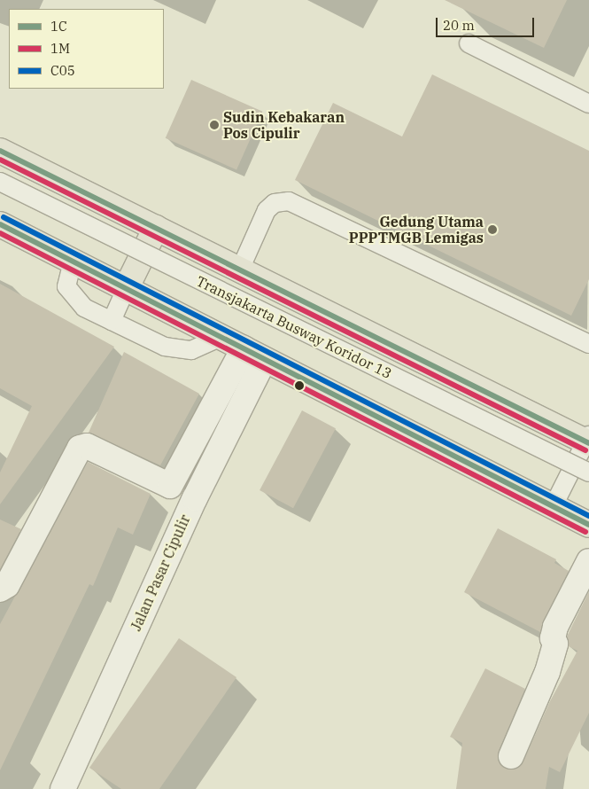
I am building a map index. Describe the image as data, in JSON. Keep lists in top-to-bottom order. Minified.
{"streets":{"street":["Jalan Pasar Cipulir"],"lane":["Transjakarta Busway Koridor 13"]},"places":["Sudin Kebakaran Pos Cipulir","Gedung Utama PPPTMGB Lemigas"],"lines":["transit line 1C","transit line 1M","transit line C05"],"legend":["1C","1M","C05"],"scale_bar":"20 m"}
